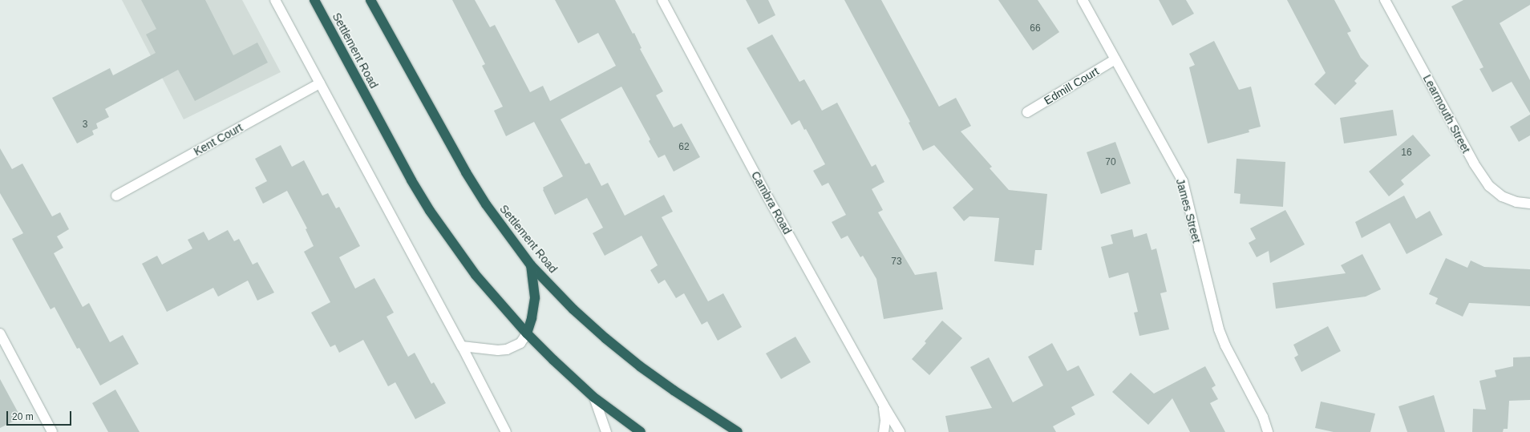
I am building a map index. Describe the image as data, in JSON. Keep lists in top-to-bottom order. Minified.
{"streets":{"highway":["Settlement Road"],"street":["Edmill Court","Learmouth Street","Kent Court","Cambra Road","James Street"]},"crossings":[["Edmill Court","James Street"]],"house_numbers":["66","3","62","16","70","73"],"scale_bar":"20 m"}
